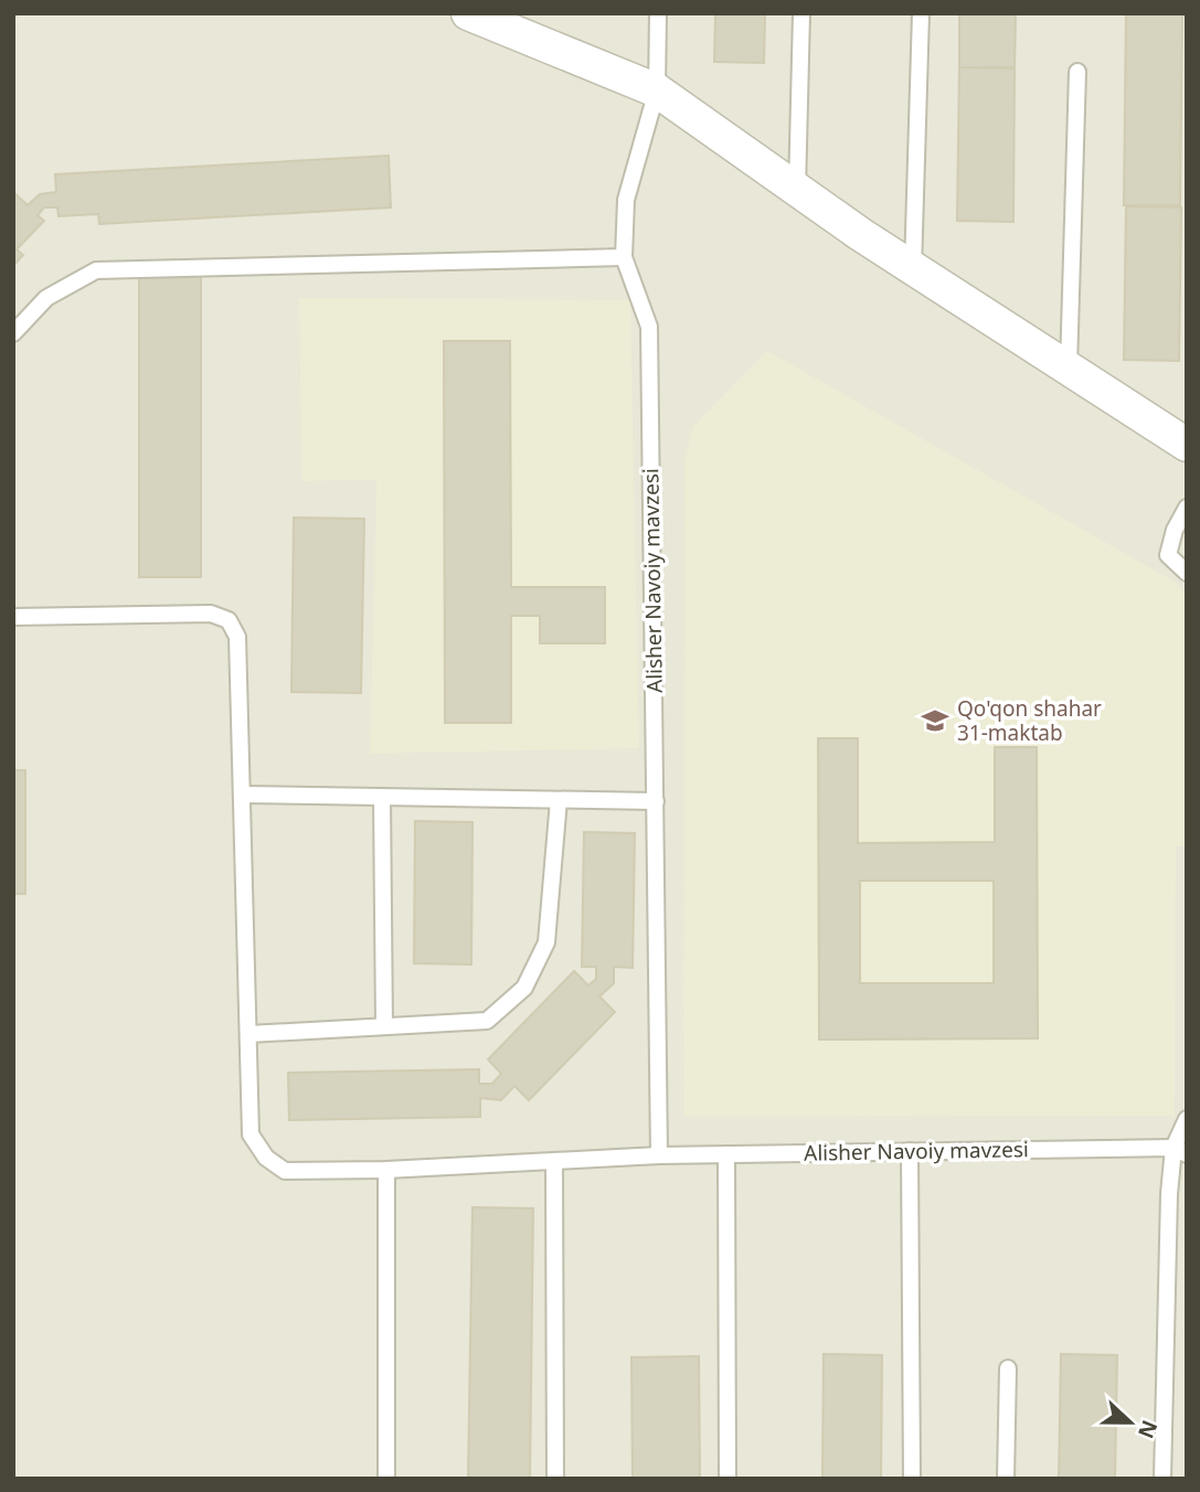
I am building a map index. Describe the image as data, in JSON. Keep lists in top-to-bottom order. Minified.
{"streets":{"lane":["Alisher Navoiy mavzesi"]},"places":{"school or university":["Qo'qon shahar 31-maktab"]},"north":"right"}
